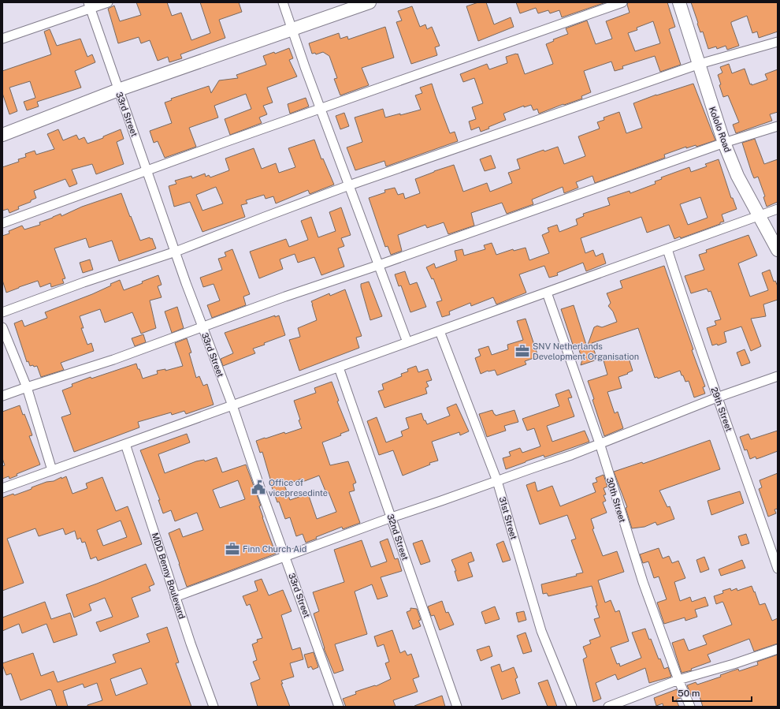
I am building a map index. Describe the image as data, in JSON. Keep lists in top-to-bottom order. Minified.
{"streets":{"street":["33rd Street","Kololo Road","29th Street","30th Street","31st Street","32nd Street","MDD Benny Boulevard"]},"places":{"office":["SNV Netherlands Development Organisation","Finn Church Aid"],"public building":["Office of vicepresedinte"]},"scale_bar":"50 m"}
